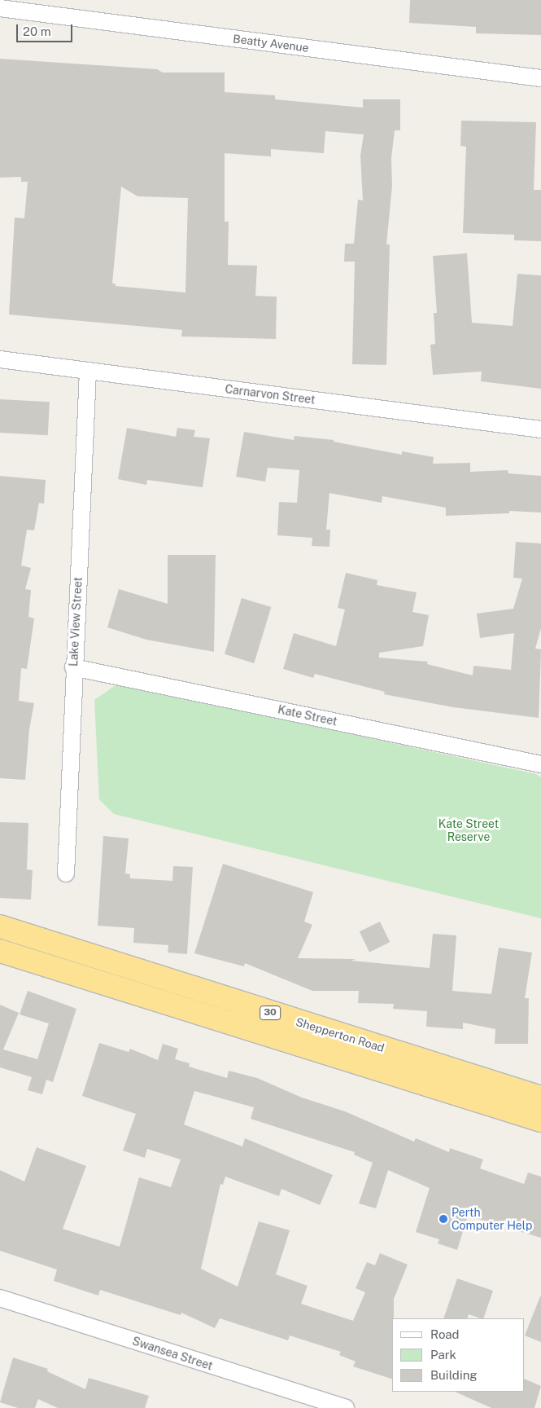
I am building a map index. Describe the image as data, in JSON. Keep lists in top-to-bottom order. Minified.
{"streets":{"highway":["30","Shepperton Road"],"street":["Beatty Avenue","Carnarvon Street","Lake View Street","Kate Street","Swansea Street"]},"crossings":[["Carnarvon Street","Lake View Street"],["Lake View Street","Kate Street"]],"parks":["Kate Street Reserve"],"places":["Perth Computer Help"],"legend":["Road","Park","Building"],"scale_bar":"20 m"}
